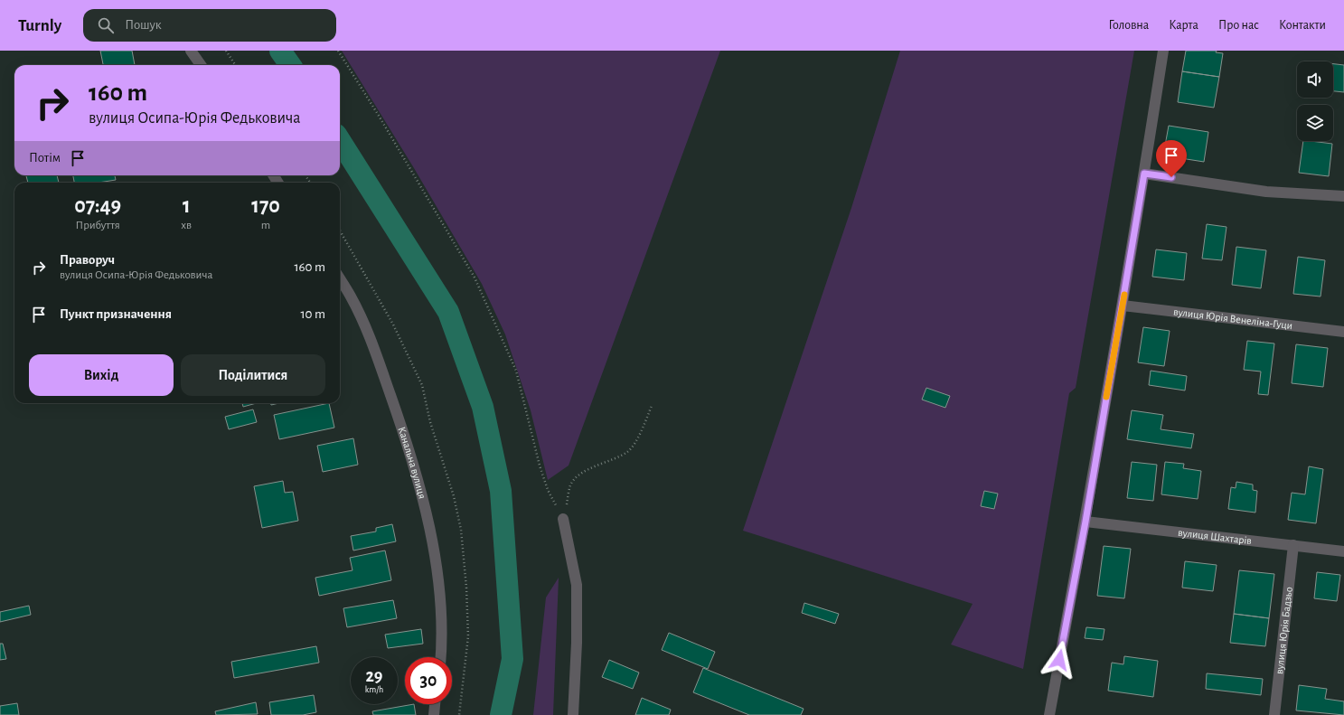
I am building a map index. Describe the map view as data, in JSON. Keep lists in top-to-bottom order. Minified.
{"streets":{"street":["вулиця Юрія Венеліна-Гуци","Канальна вулиця","вулиця Шахтарів","вулиця Юрія Бадзьо"]},"crossings":[["вулиця Шахтарів","вулиця Юрія Бадзьо"]],"page":{"header":"Turnly","search":"Пошук","nav":["Головна","Карта","Про нас","Контакти"],"turn":["160 m","вулиця Осипа-Юрія Федьковича"],"then":"Потім","eta":["07:49","Прибуття","1","хв","170","m"],"list":[{"name":"Праворуч","note":"вулиця Осипа-Юрія Федьковича","value":"160 m"},{"name":"Пункт призначення","value":"10 m"}],"buttons":["Вихід","Поділитися"],"speed":"29 km/h","limit":"30"}}
